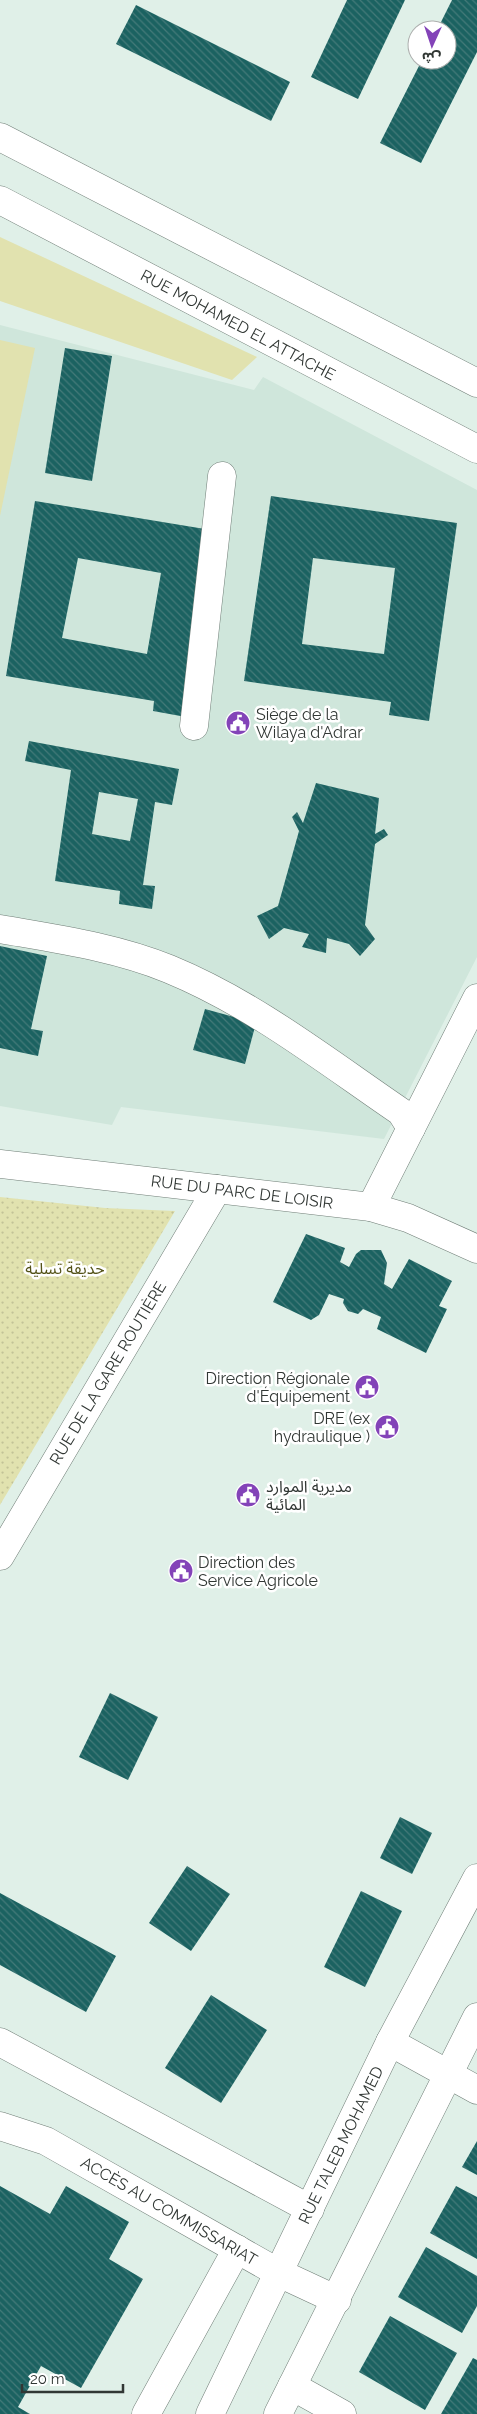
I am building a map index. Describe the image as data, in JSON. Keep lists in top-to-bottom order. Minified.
{"streets":{"street":["RUE MOHAMED EL ATTACHE","RUE DU PARC DE LOISIR","RUE DE LA GARE ROUTIÈRE","RUE TALEB MOHAMED","ACCÈS AU COMMISSARIAT"]},"crossings":[["RUE DU PARC DE LOISIR","RUE DE LA GARE ROUTIÈRE"],["RUE TALEB MOHAMED","ACCÈS AU COMMISSARIAT"]],"parks":["حديقة تسلية"],"places":{"public building":["Siège de la Wilaya d'Adrar","Direction Régionale d'Équipement","DRE (ex hydraulique )","مديرية الموارد المائية","Direction des Service Agricole"]},"scale_bar":"20 m","north":"bottom"}
